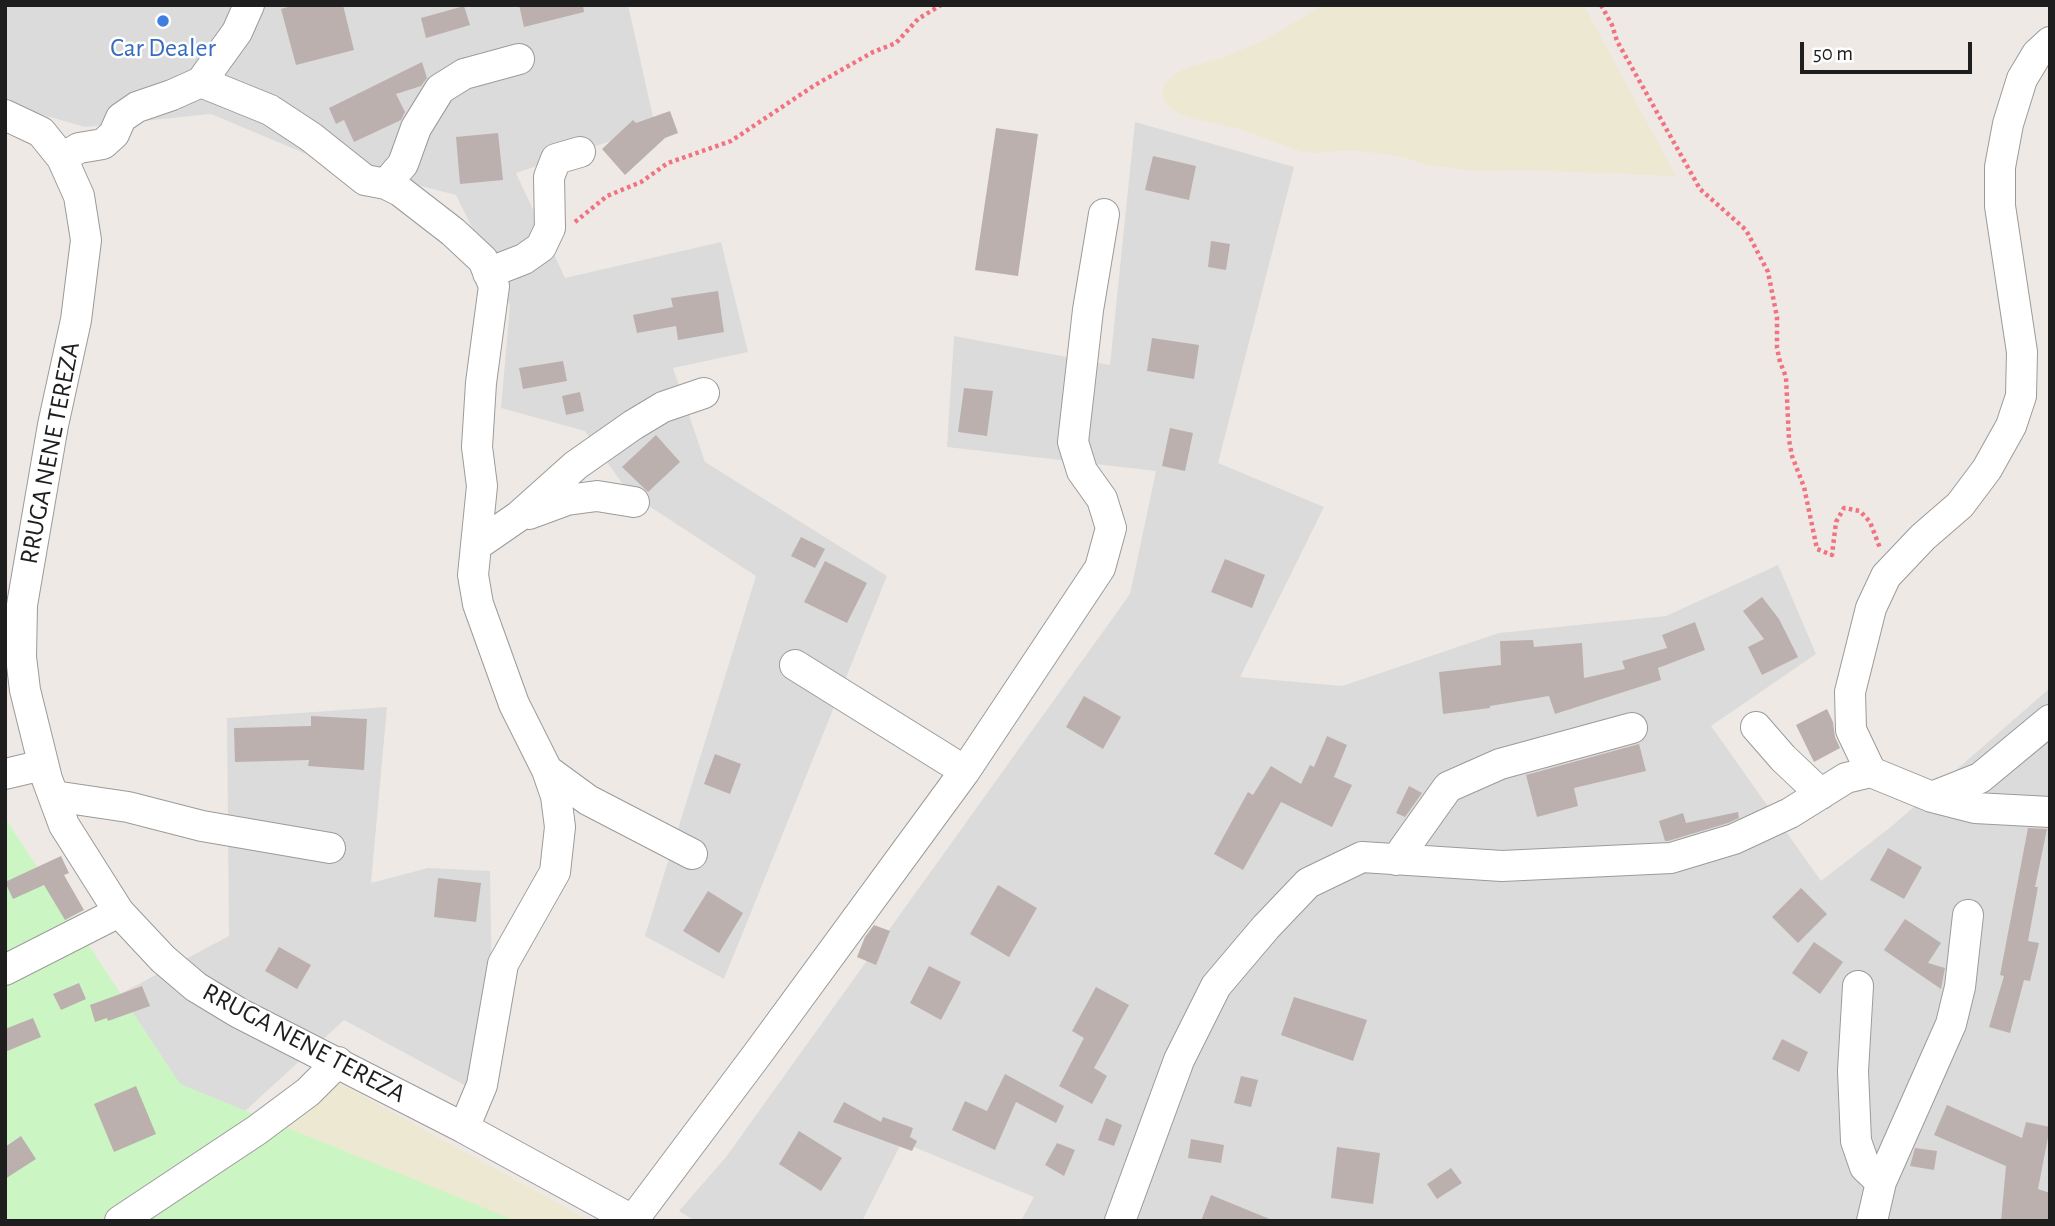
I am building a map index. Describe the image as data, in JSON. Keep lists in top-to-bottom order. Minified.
{"streets":{"street":["RRUGA NENE TEREZA"]},"places":["Car Dealer"],"scale_bar":"50 m"}
